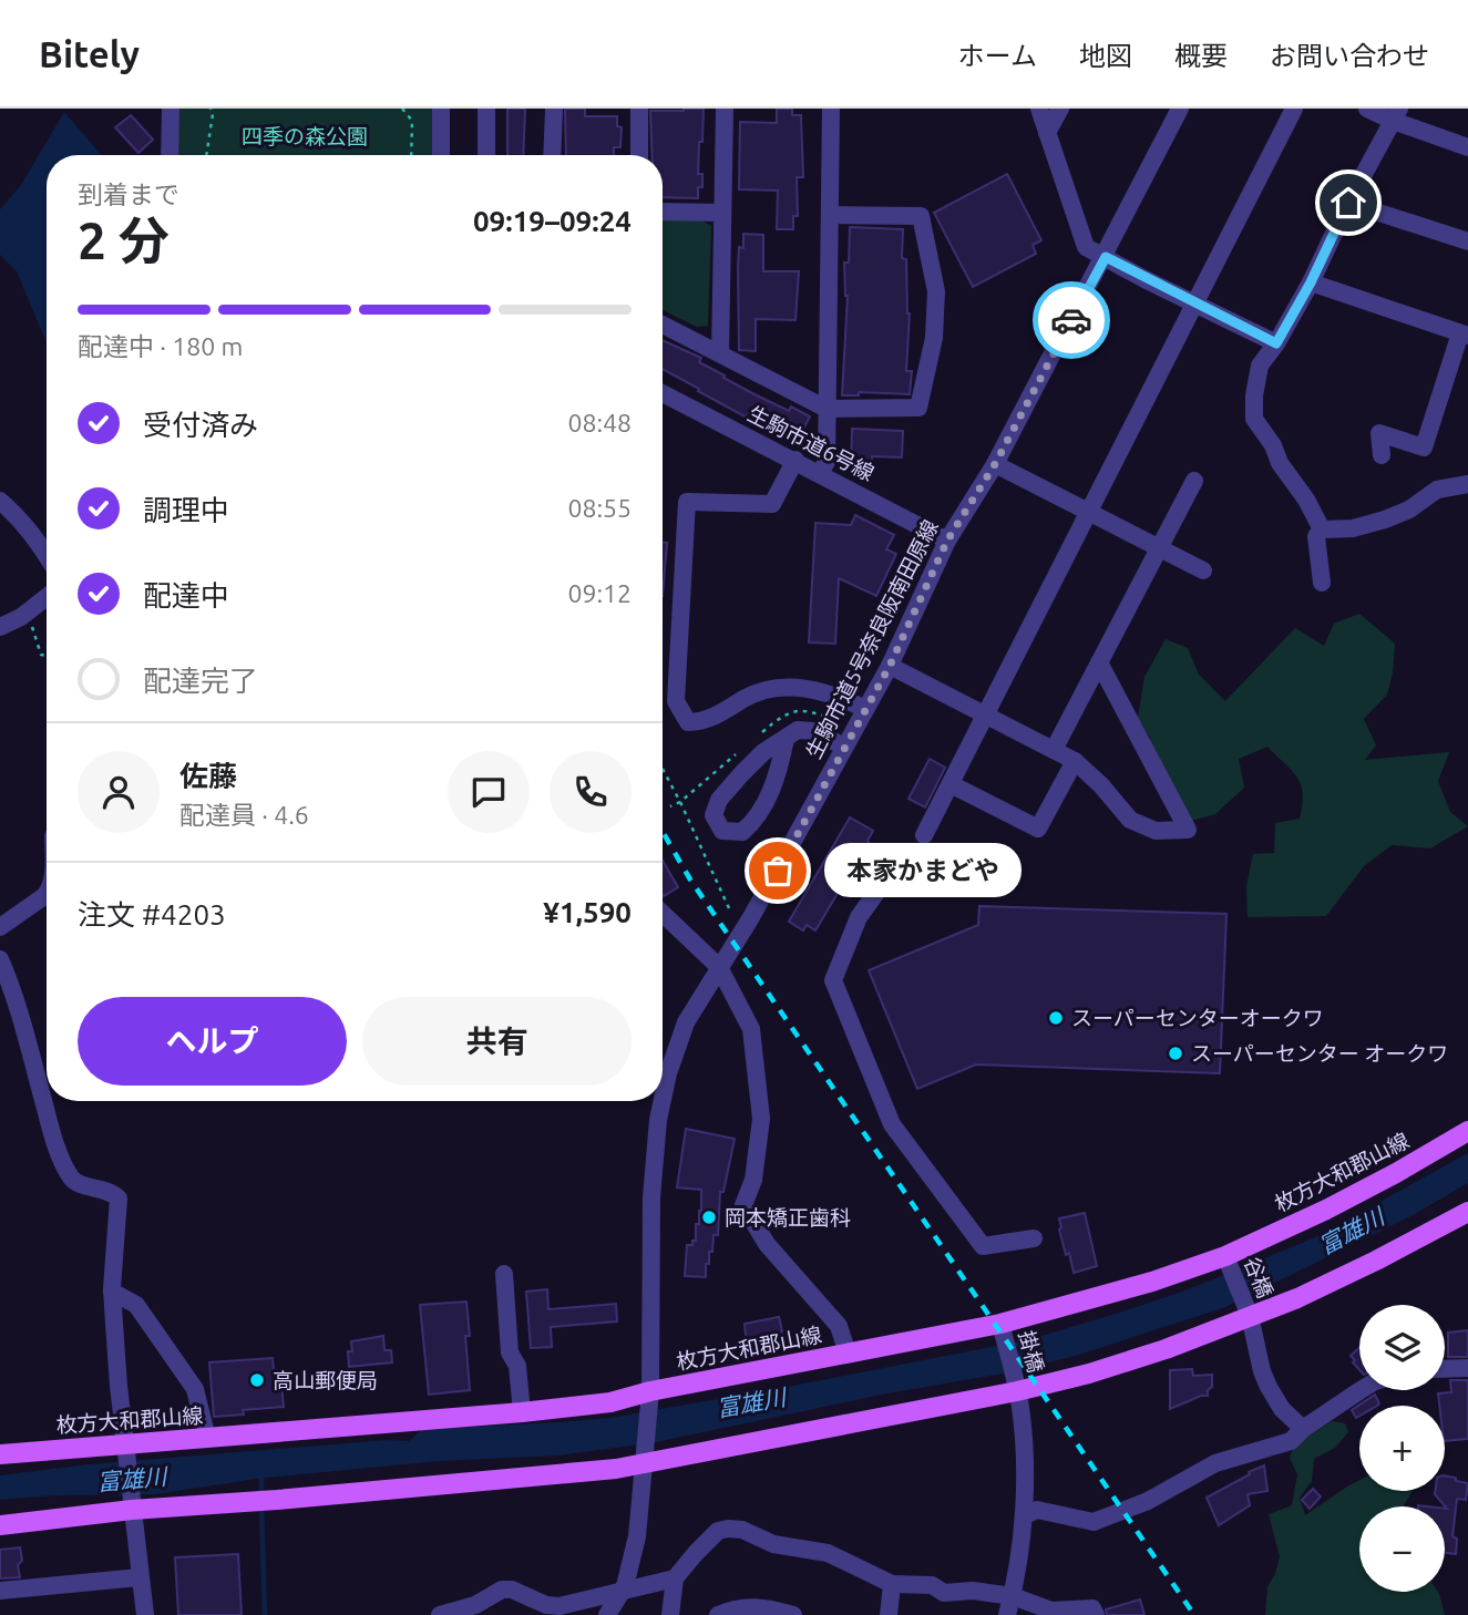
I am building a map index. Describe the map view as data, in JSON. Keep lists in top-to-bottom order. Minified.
{"streets":{"main road":["枚方大和郡山線"],"street":["生駒市道6号線","生駒市道5号奈良阪南田原線","谷橋","掛橋"]},"crossings":[["生駒市道6号線","生駒市道5号奈良阪南田原線"],["生駒市道5号奈良阪南田原線","枚方大和郡山線"],["枚方大和郡山線","谷橋"],["枚方大和郡山線","掛橋"]],"water":["富雄川"],"parks":["四季の森公園"],"places":["本家かまどや","スーパーセンターオークワ","スーパーセンター オークワ","岡本矯正歯科","高山郵便局"],"page":{"header":"Bitely","nav":["ホーム","地図","概要","お問い合わせ"],"heading":["2 分","到着まで","09:19–09:24"],"panel":["佐藤","配達員 · 4.6","注文 #4203","¥1,590"],"bar":"配達中 · 180 m","list":[["受付済み","08:48"],["調理中","08:55"],["配達中","09:12"],"配達完了"],"bubble":"本家かまどや","buttons":["ヘルプ","共有"],"map_buttons":["+","−"]}}
